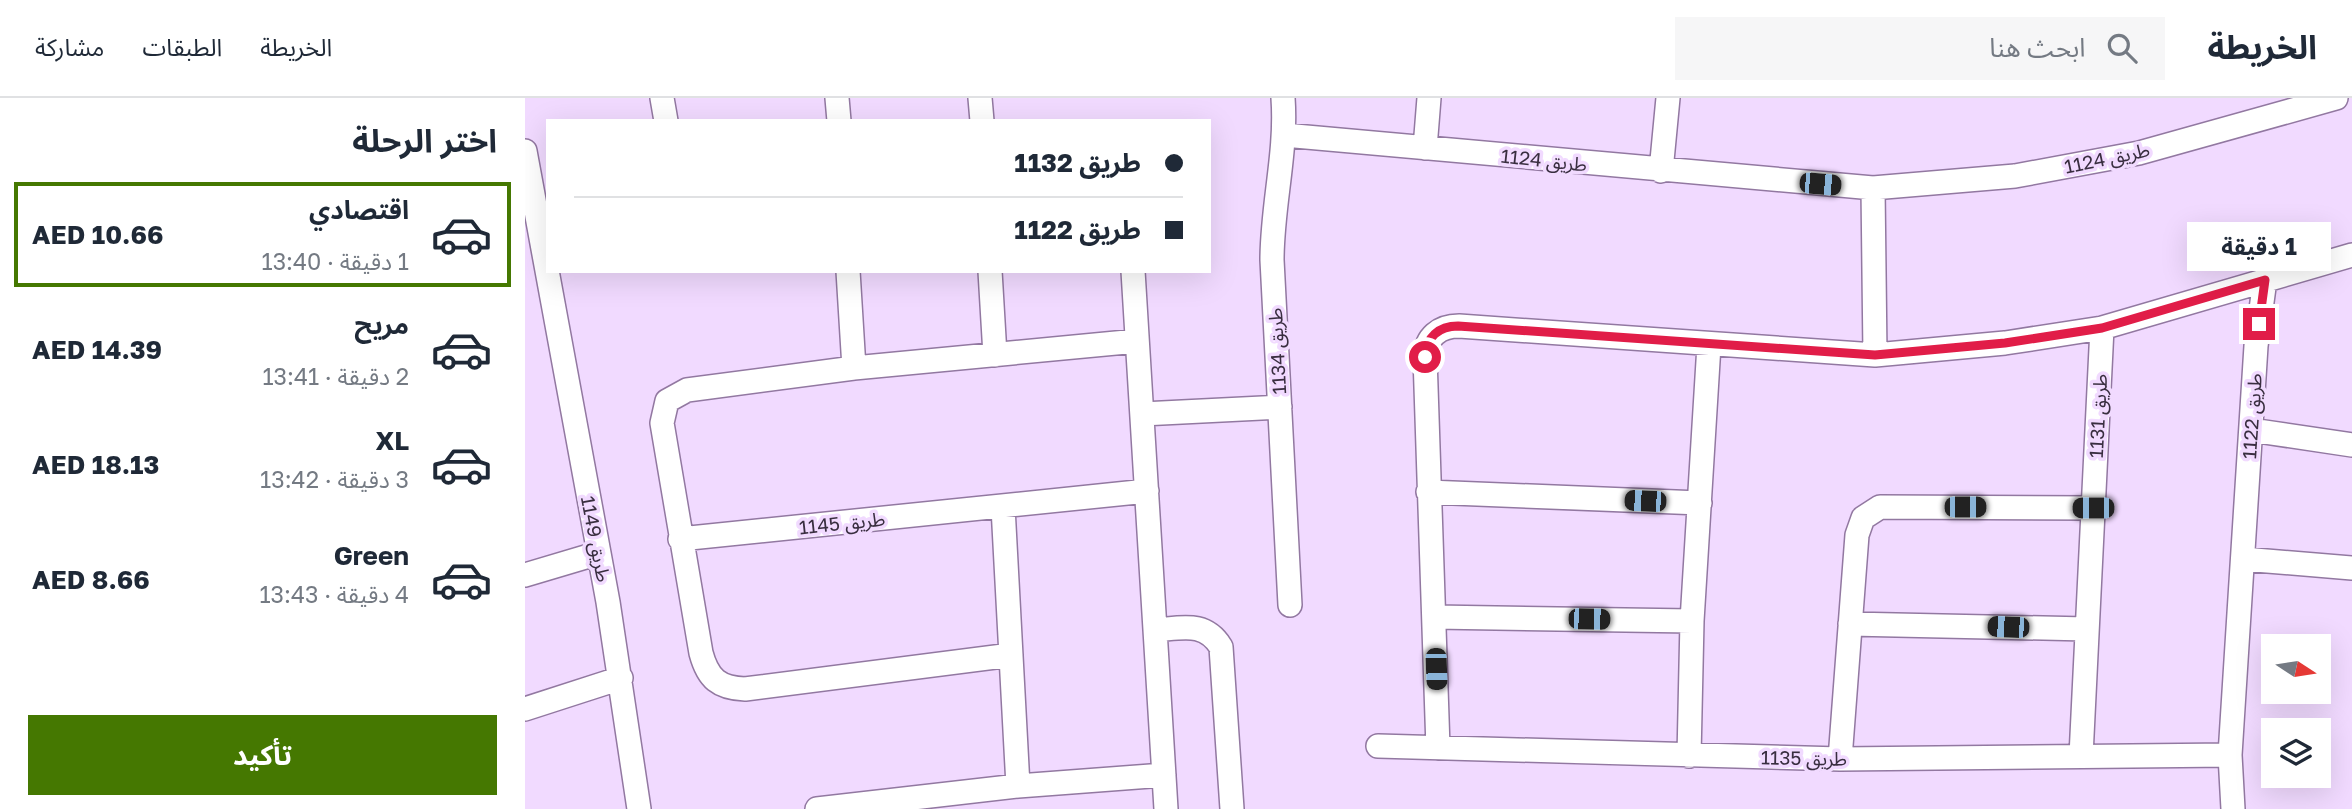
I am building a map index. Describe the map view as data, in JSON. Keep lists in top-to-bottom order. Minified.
{"streets":{"street":["طريق 1124","طريق 1134","طريق 1131","طريق 1122","طريق 1145","طريق 1149","طريق 1135"]},"crossings":[["طريق 1124","طريق 1134"],["طريق 1131","طريق 1135"],["طريق 1122","طريق 1135"]],"north":"right","page":{"header":"الخريطة","search":"ابحث هنا","nav":["الخريطة","الطبقات","مشاركة"],"heading":"اختر الرحلة","banner":["طريق 1132","طريق 1122"],"list":[{"name":"اقتصادي","note":"1 دقيقة · 13:40","value":"AED 10.66"},{"name":"مريح","note":"2 دقيقة · 13:41","value":"AED 14.39"},{"name":"XL","note":"3 دقيقة · 13:42","value":"AED 18.13"},{"name":"Green","note":"4 دقيقة · 13:43","value":"AED 8.66"}],"bubble":"1 دقيقة","buttons":"تأكيد"}}
